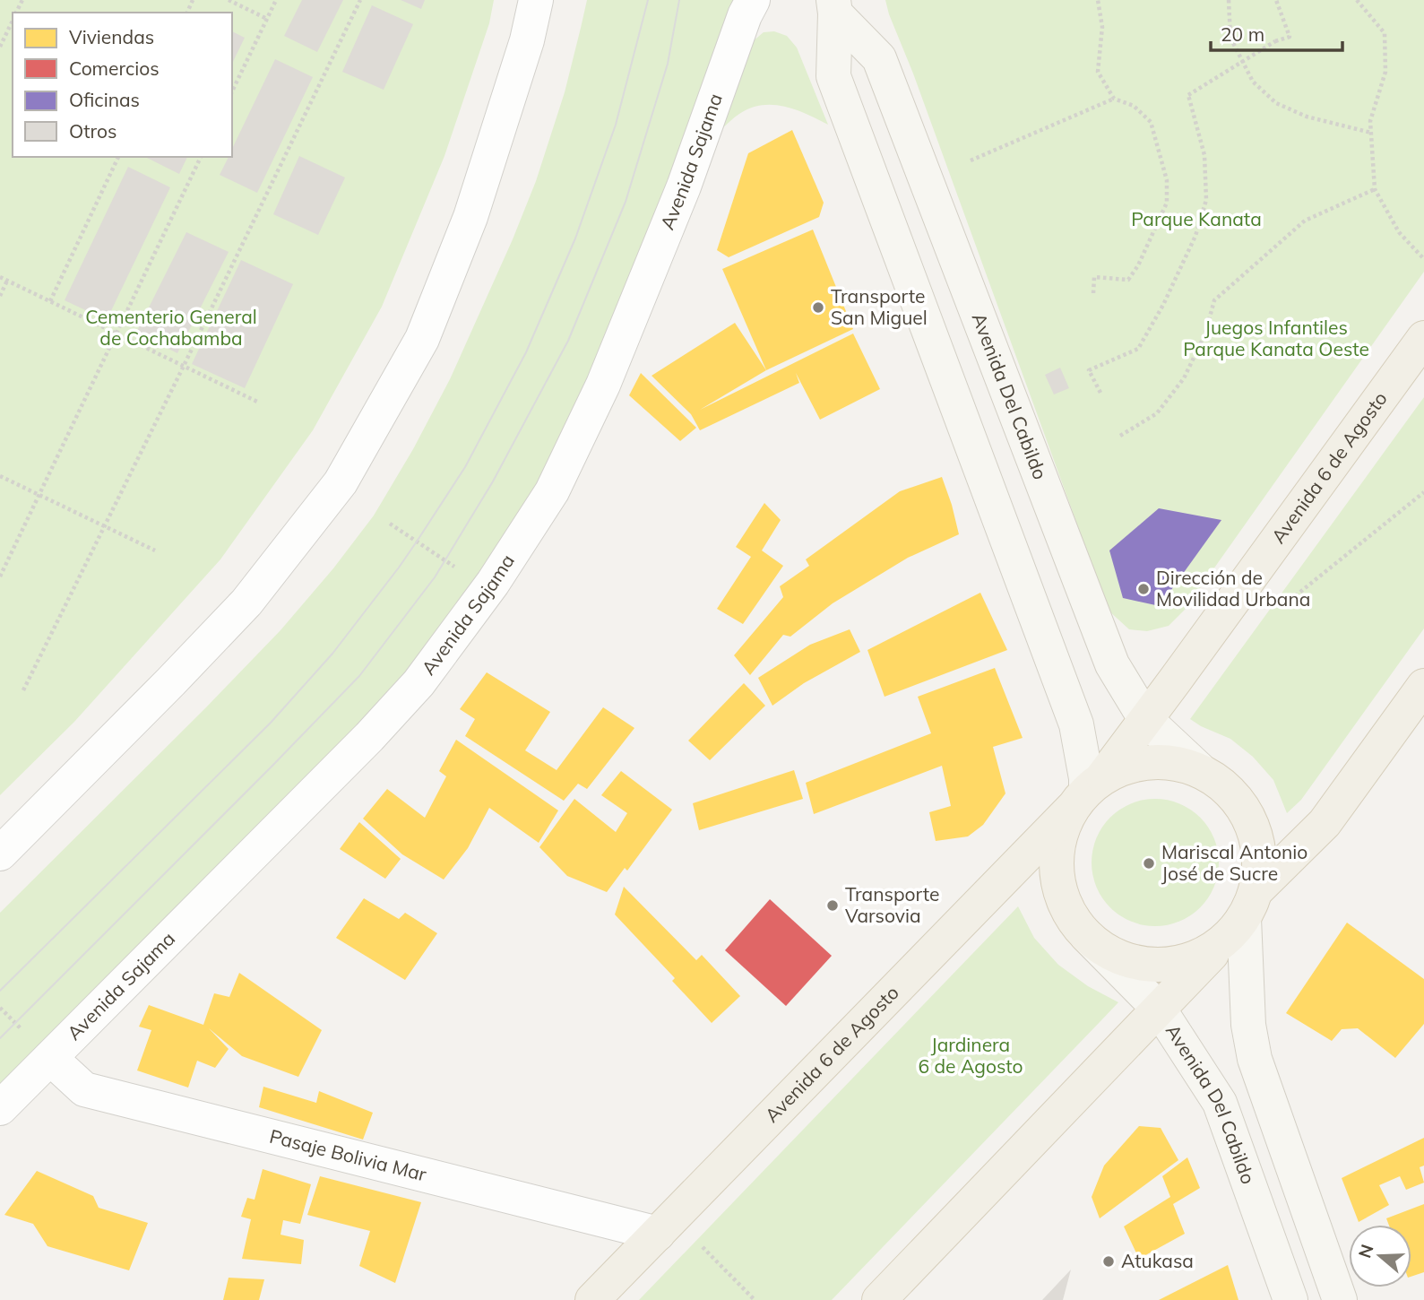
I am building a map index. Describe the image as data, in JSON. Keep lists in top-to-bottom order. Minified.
{"streets":{"main road":["Avenida 6 de Agosto"],"street":["Avenida Sajama","Avenida Del Cabildo","Pasaje Bolivia Mar"]},"crossings":[["Avenida Sajama","Pasaje Bolivia Mar"],["Avenida Del Cabildo","Avenida 6 de Agosto"],["Avenida 6 de Agosto","Pasaje Bolivia Mar"]],"parks":["Parque Kanata","Cementerio General de Cochabamba","Juegos Infantiles Parque Kanata Oeste","Jardinera 6 de Agosto"],"places":["Transporte San Miguel","Dirección de Movilidad Urbana","Mariscal Antonio José de Sucre","Transporte Varsovia","Atukasa"],"legend":["Viviendas","Comercios","Oficinas","Otros"],"scale_bar":"20 m","north":"left"}
